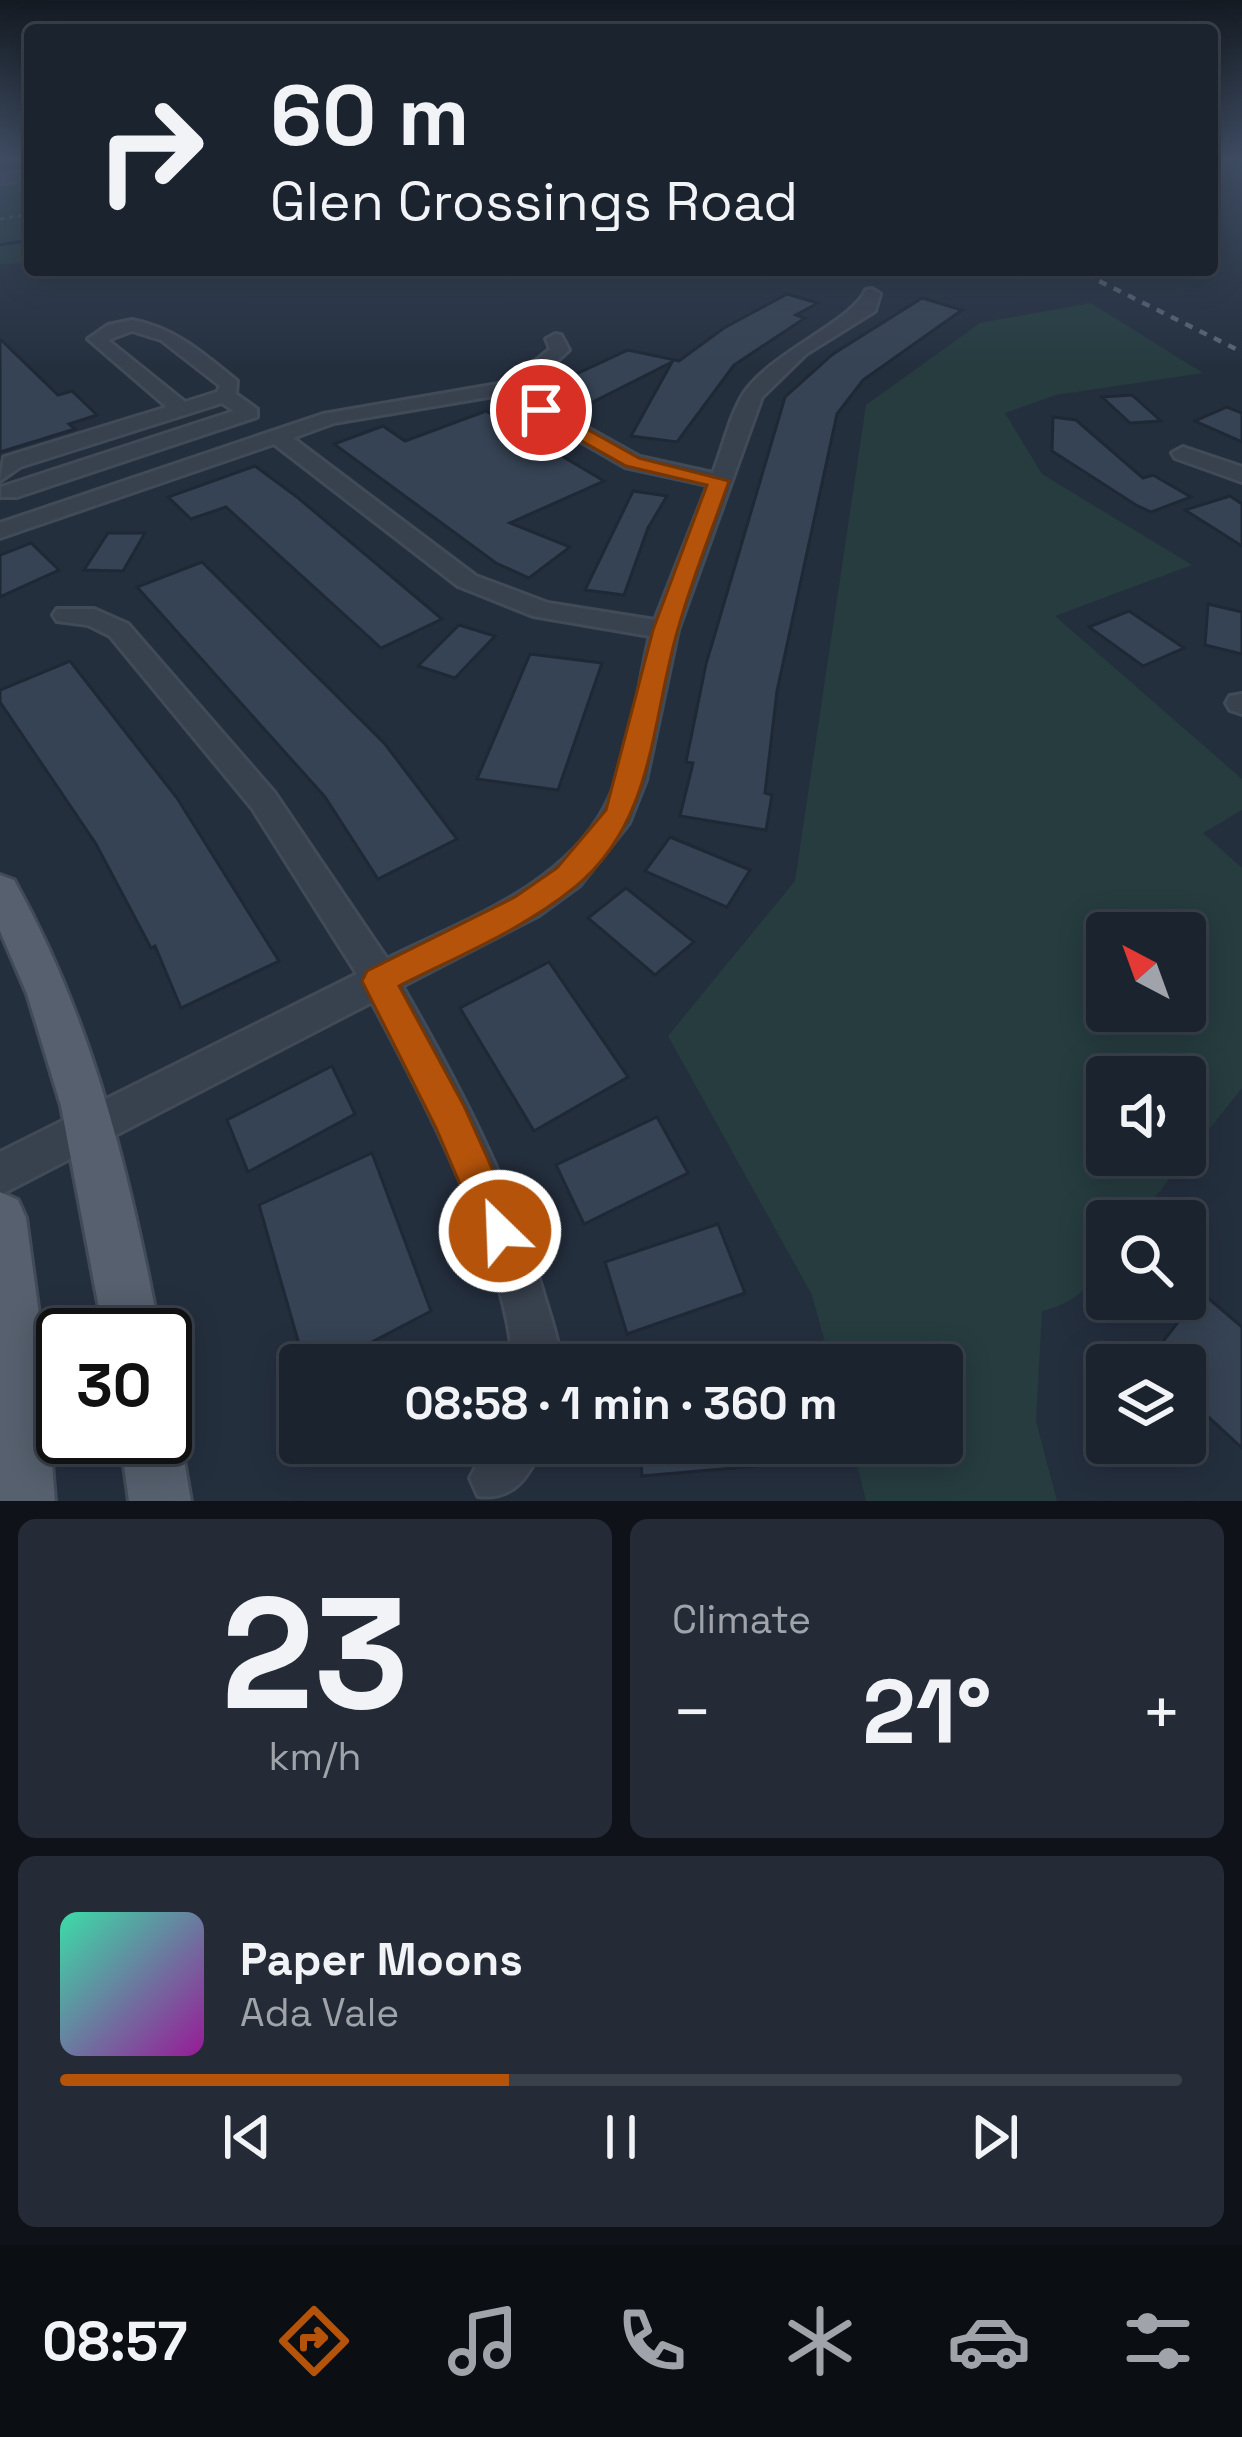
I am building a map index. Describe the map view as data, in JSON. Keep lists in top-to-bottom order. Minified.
{"north":"top left","page":{"turn":["60 m","Glen Crossings Road"],"limit":"30","trip":"08:58 · 1 min · 360 m","tile":[["23","km/h"],"Climate"],"heat":["−","21°","+"],"song":["Paper Moons","Ada Vale"],"tabs":"08:57"}}
